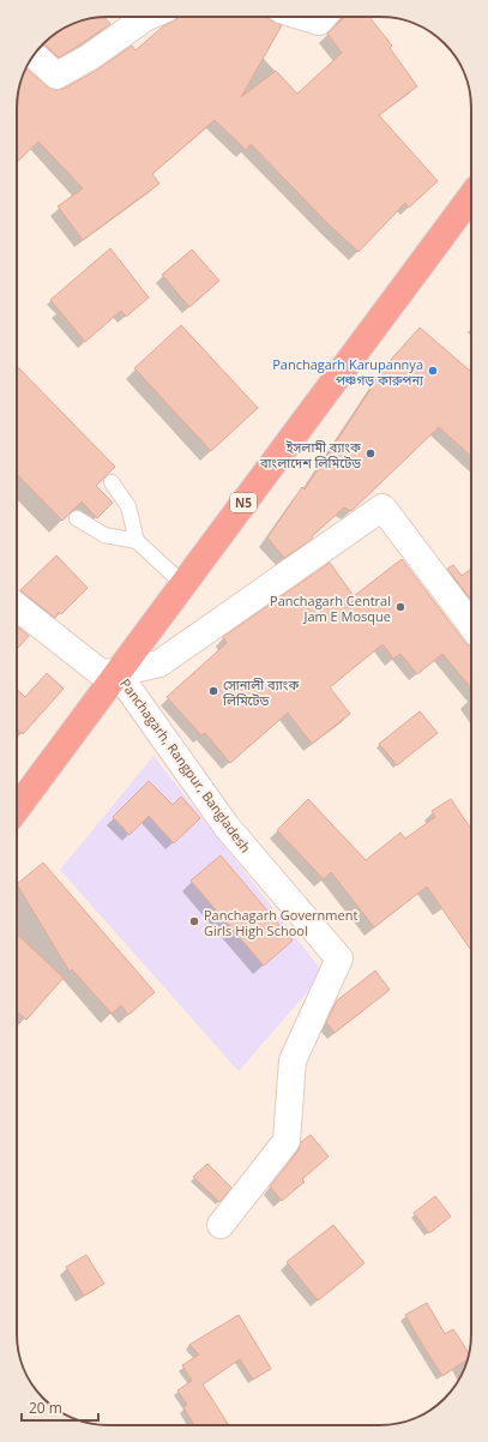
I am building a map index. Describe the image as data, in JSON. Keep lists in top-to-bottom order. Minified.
{"streets":{"highway":["N5"],"street":["Panchagarh, Rangpur, Bangladesh"]},"crossings":[["N5","Panchagarh, Rangpur, Bangladesh"]],"places":["Panchagarh Karupannya পঞ্চগড় কারুপন্য","ইসলামী ব্যাংক বাংলাদেশ লিমিটেড","Panchagarh Central Jam E Mosque","সোনালী ব্যাংক লিমিটেড","Panchagarh Government Girls High School"],"scale_bar":"20 m"}
